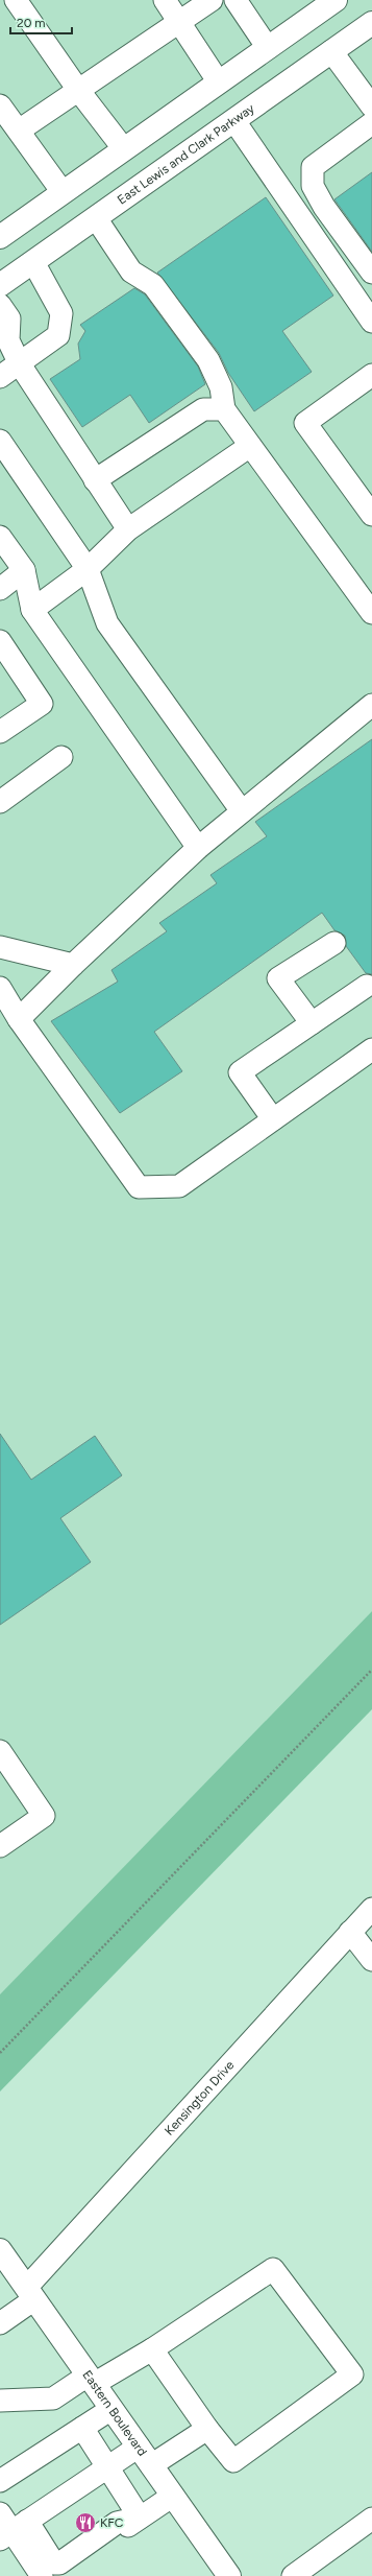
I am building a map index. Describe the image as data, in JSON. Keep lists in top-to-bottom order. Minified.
{"streets":{"main road":["East Lewis and Clark Parkway","Eastern Boulevard"],"street":["Kensington Drive"]},"crossings":[["Kensington Drive","Eastern Boulevard"]],"places":{"restaurant":["KFC"]},"scale_bar":"20 m"}
